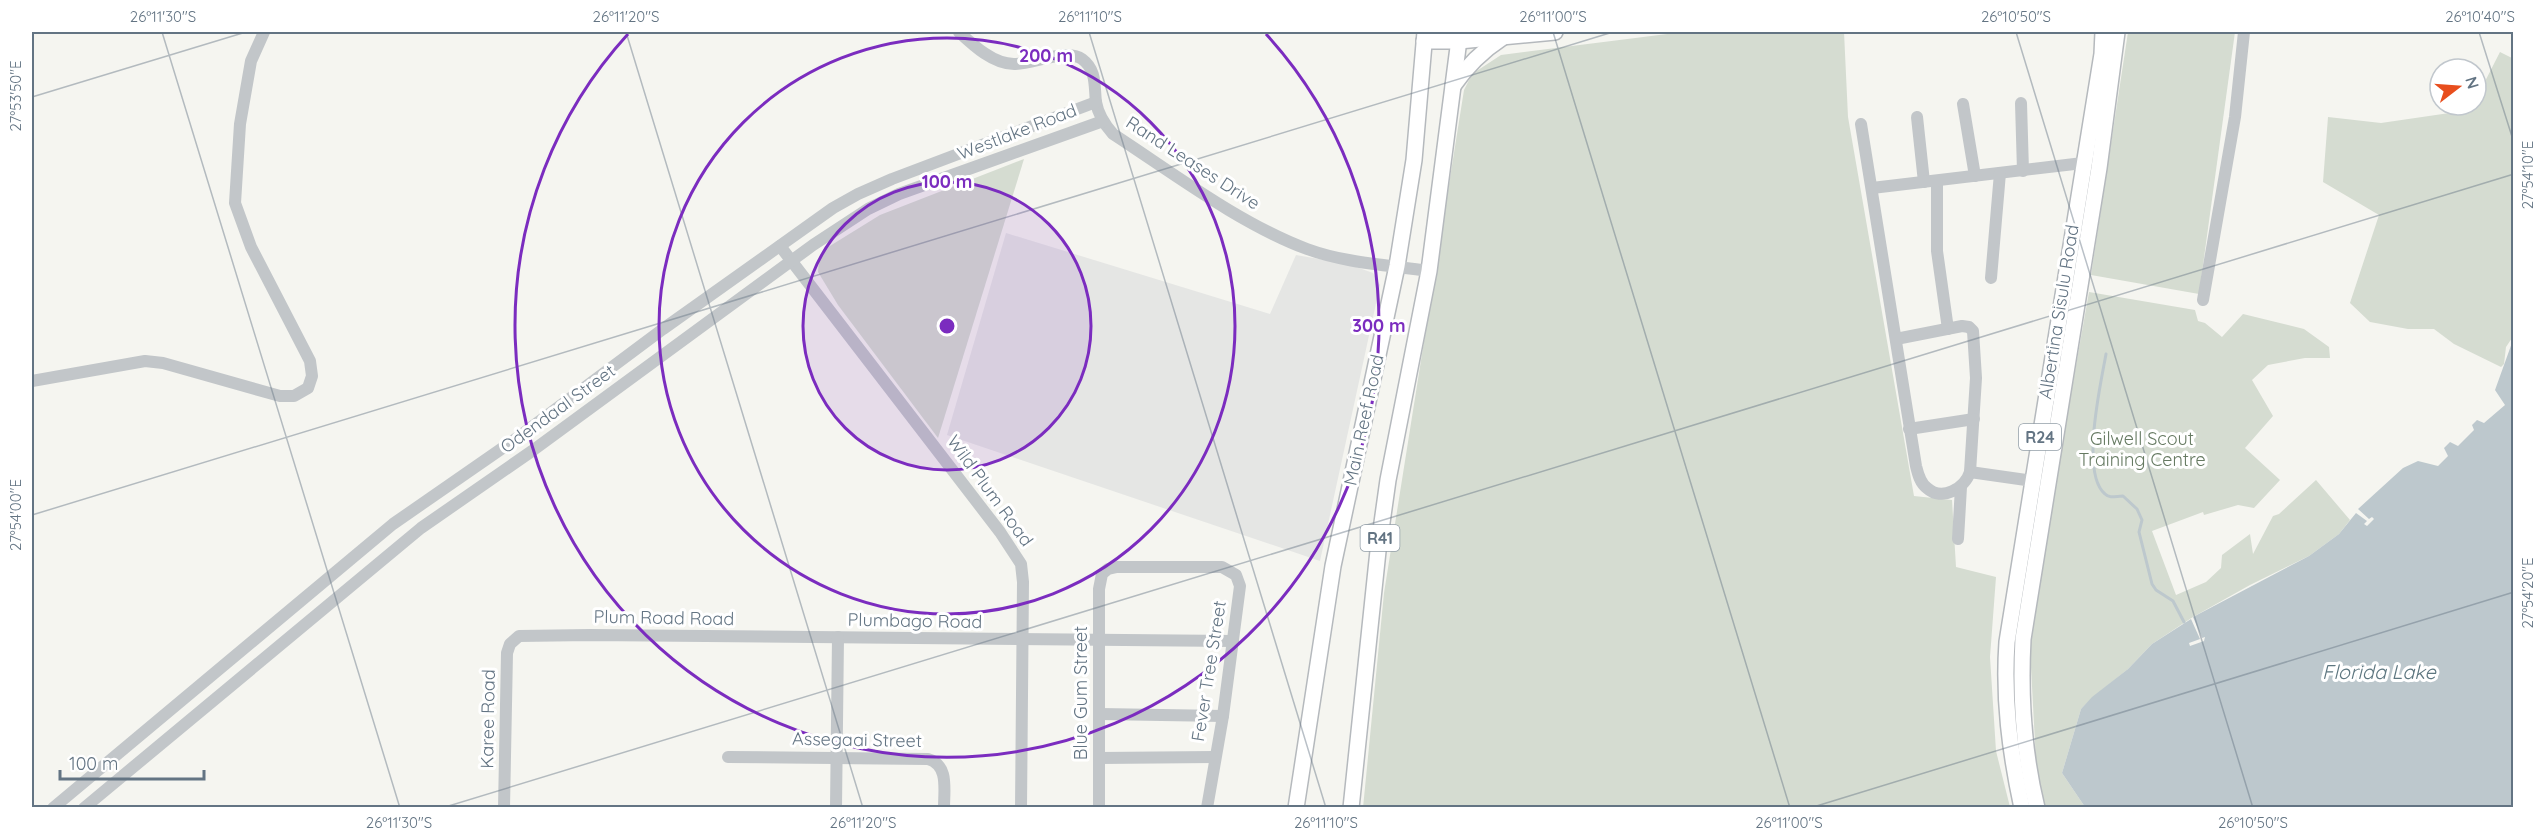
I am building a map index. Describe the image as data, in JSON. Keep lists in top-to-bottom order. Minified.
{"streets":{"main road":["Albertina Sisulu Road","Main Reef Road","R24","R41"],"street":["Westlake Road","Rand Leases Drive","Odendaal Street","Wild Plum Road","Plum Road Road","Plumbago Road","Fever Tree Street","Blue Gum Street","Karee Road","Assegaai Street"]},"crossings":[["Westlake Road","Rand Leases Drive"],["Westlake Road","Odendaal Street"],["Westlake Road","Wild Plum Road"],["Rand Leases Drive","Odendaal Street"],["Rand Leases Drive","Main Reef Road"],["Odendaal Street","Wild Plum Road"],["Wild Plum Road","Plumbago Road"],["Plum Road Road","Plumbago Road"],["Plum Road Road","Karee Road"],["Plumbago Road","Fever Tree Street"],["Plumbago Road","Blue Gum Street"],["Fever Tree Street","Blue Gum Street"]],"water":["Florida Lake"],"parks":["Gilwell Scout Training Centre"],"scale_bar":"100 m","north":"right","coordinates":["26°11'30\"S","26°11'20\"S","26°11'10\"S","26°11'00\"S","26°10'50\"S","26°10'40\"S","27°53'50\"E","27°54'10\"E","27°54'00\"E","27°54'20\"E"],"rings":["200 m","100 m","300 m"]}
